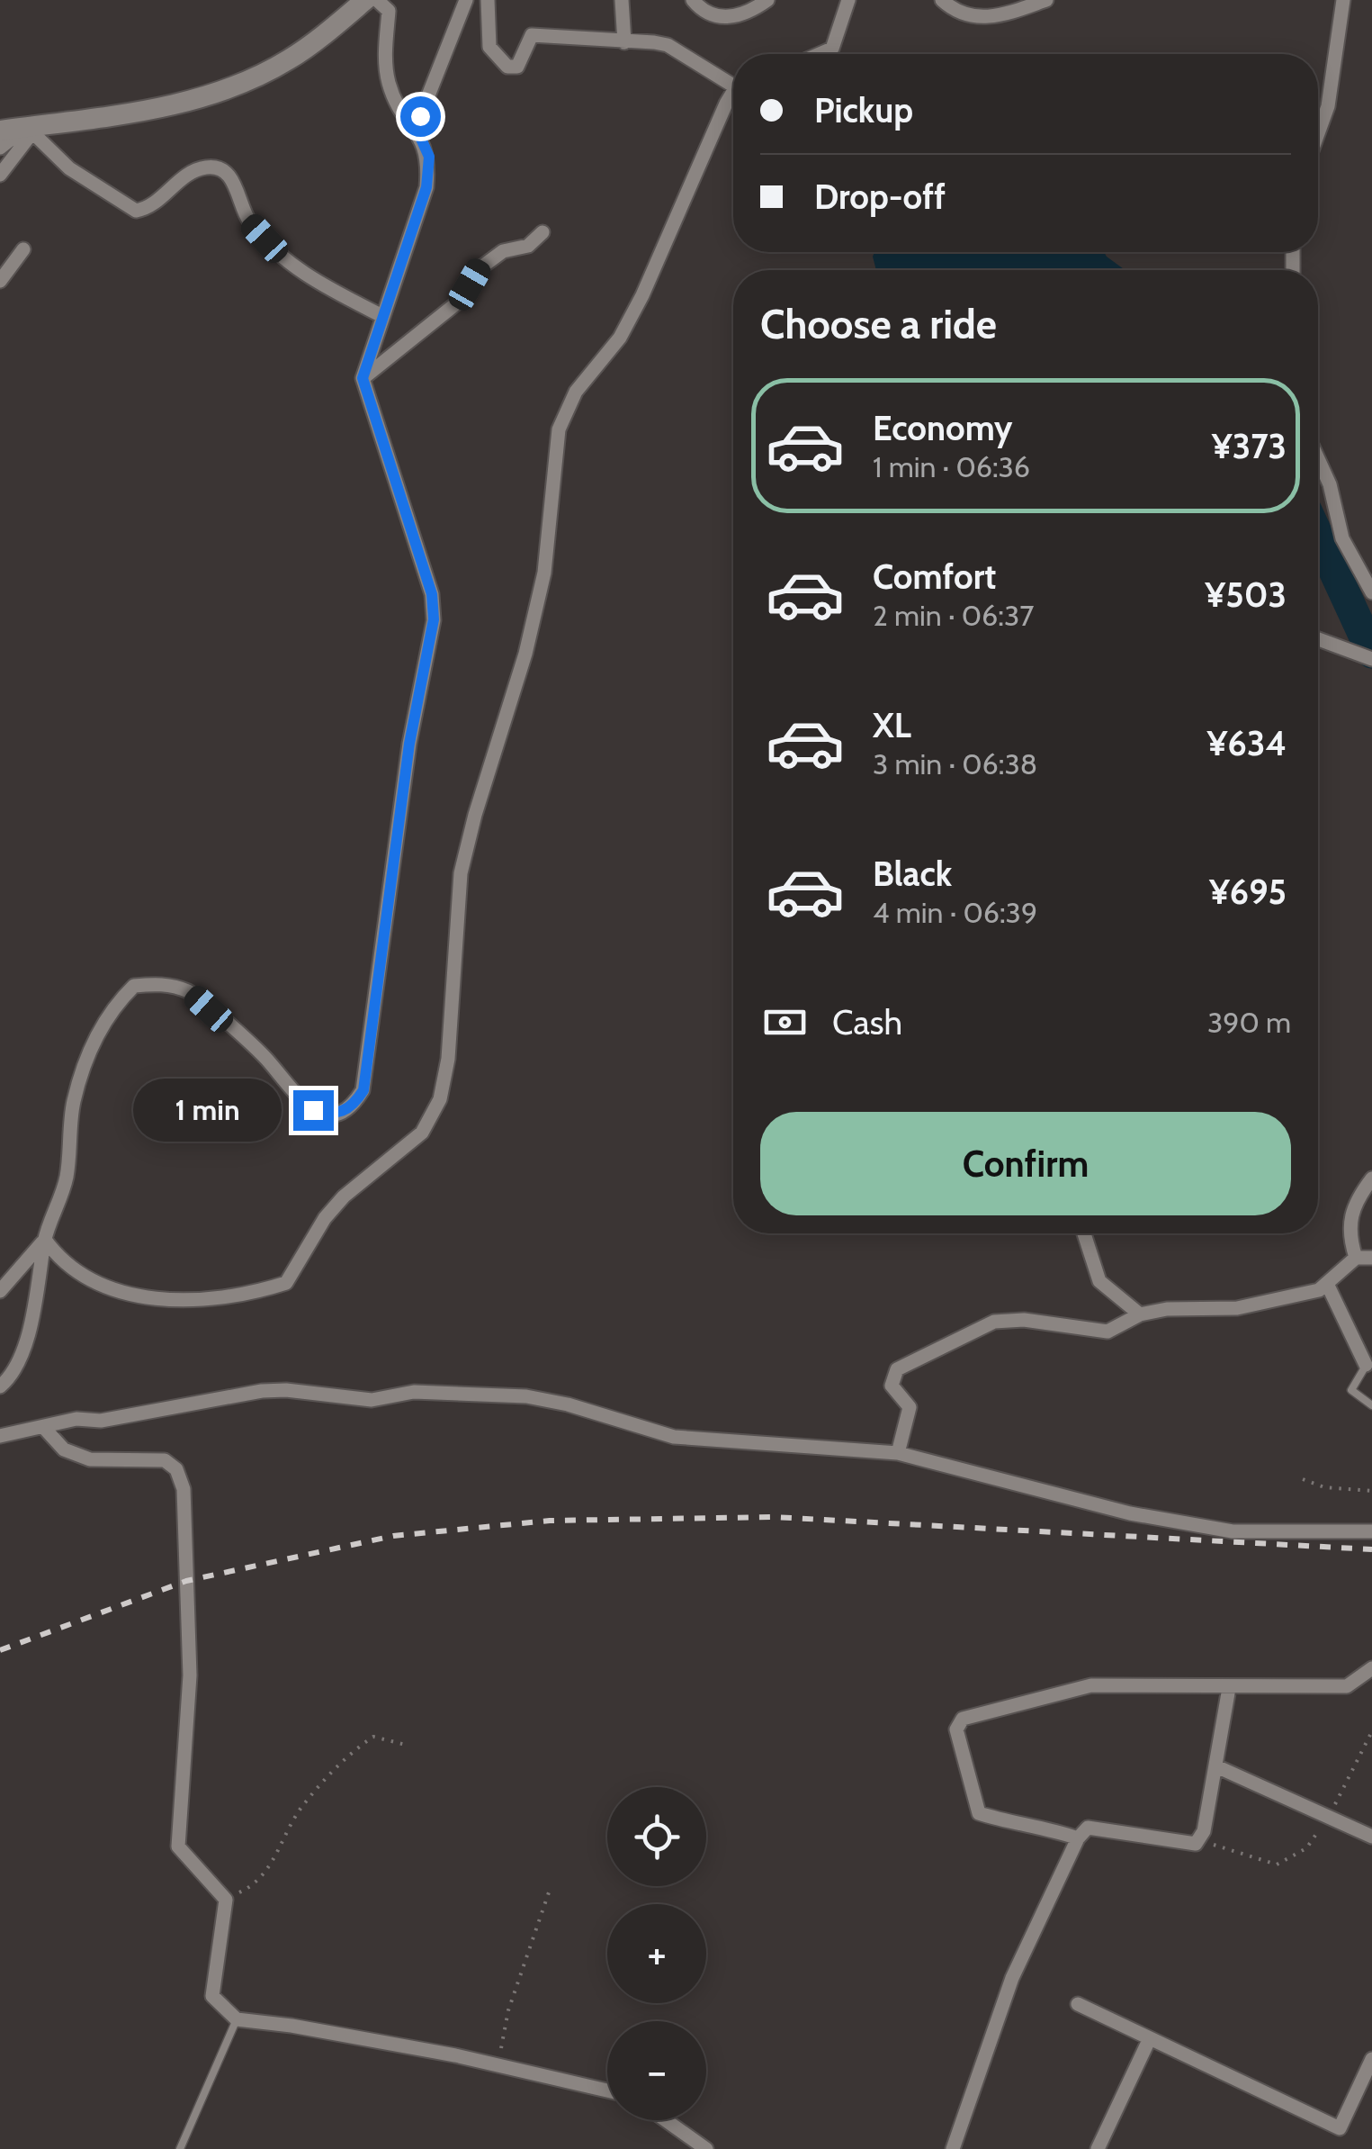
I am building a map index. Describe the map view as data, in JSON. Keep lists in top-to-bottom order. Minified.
{"page":{"banner":["Pickup","Drop-off"],"heading":"Choose a ride","list":[{"name":"Economy","note":"1 min · 06:36","value":"¥373"},{"name":"Comfort","note":"2 min · 06:37","value":"¥503"},{"name":"XL","note":"3 min · 06:38","value":"¥634"},{"name":"Black","note":"4 min · 06:39","value":"¥695"}],"pay":["Cash","390 m"],"bubble":"1 min","buttons":"Confirm","map_buttons":["+","−"]}}
